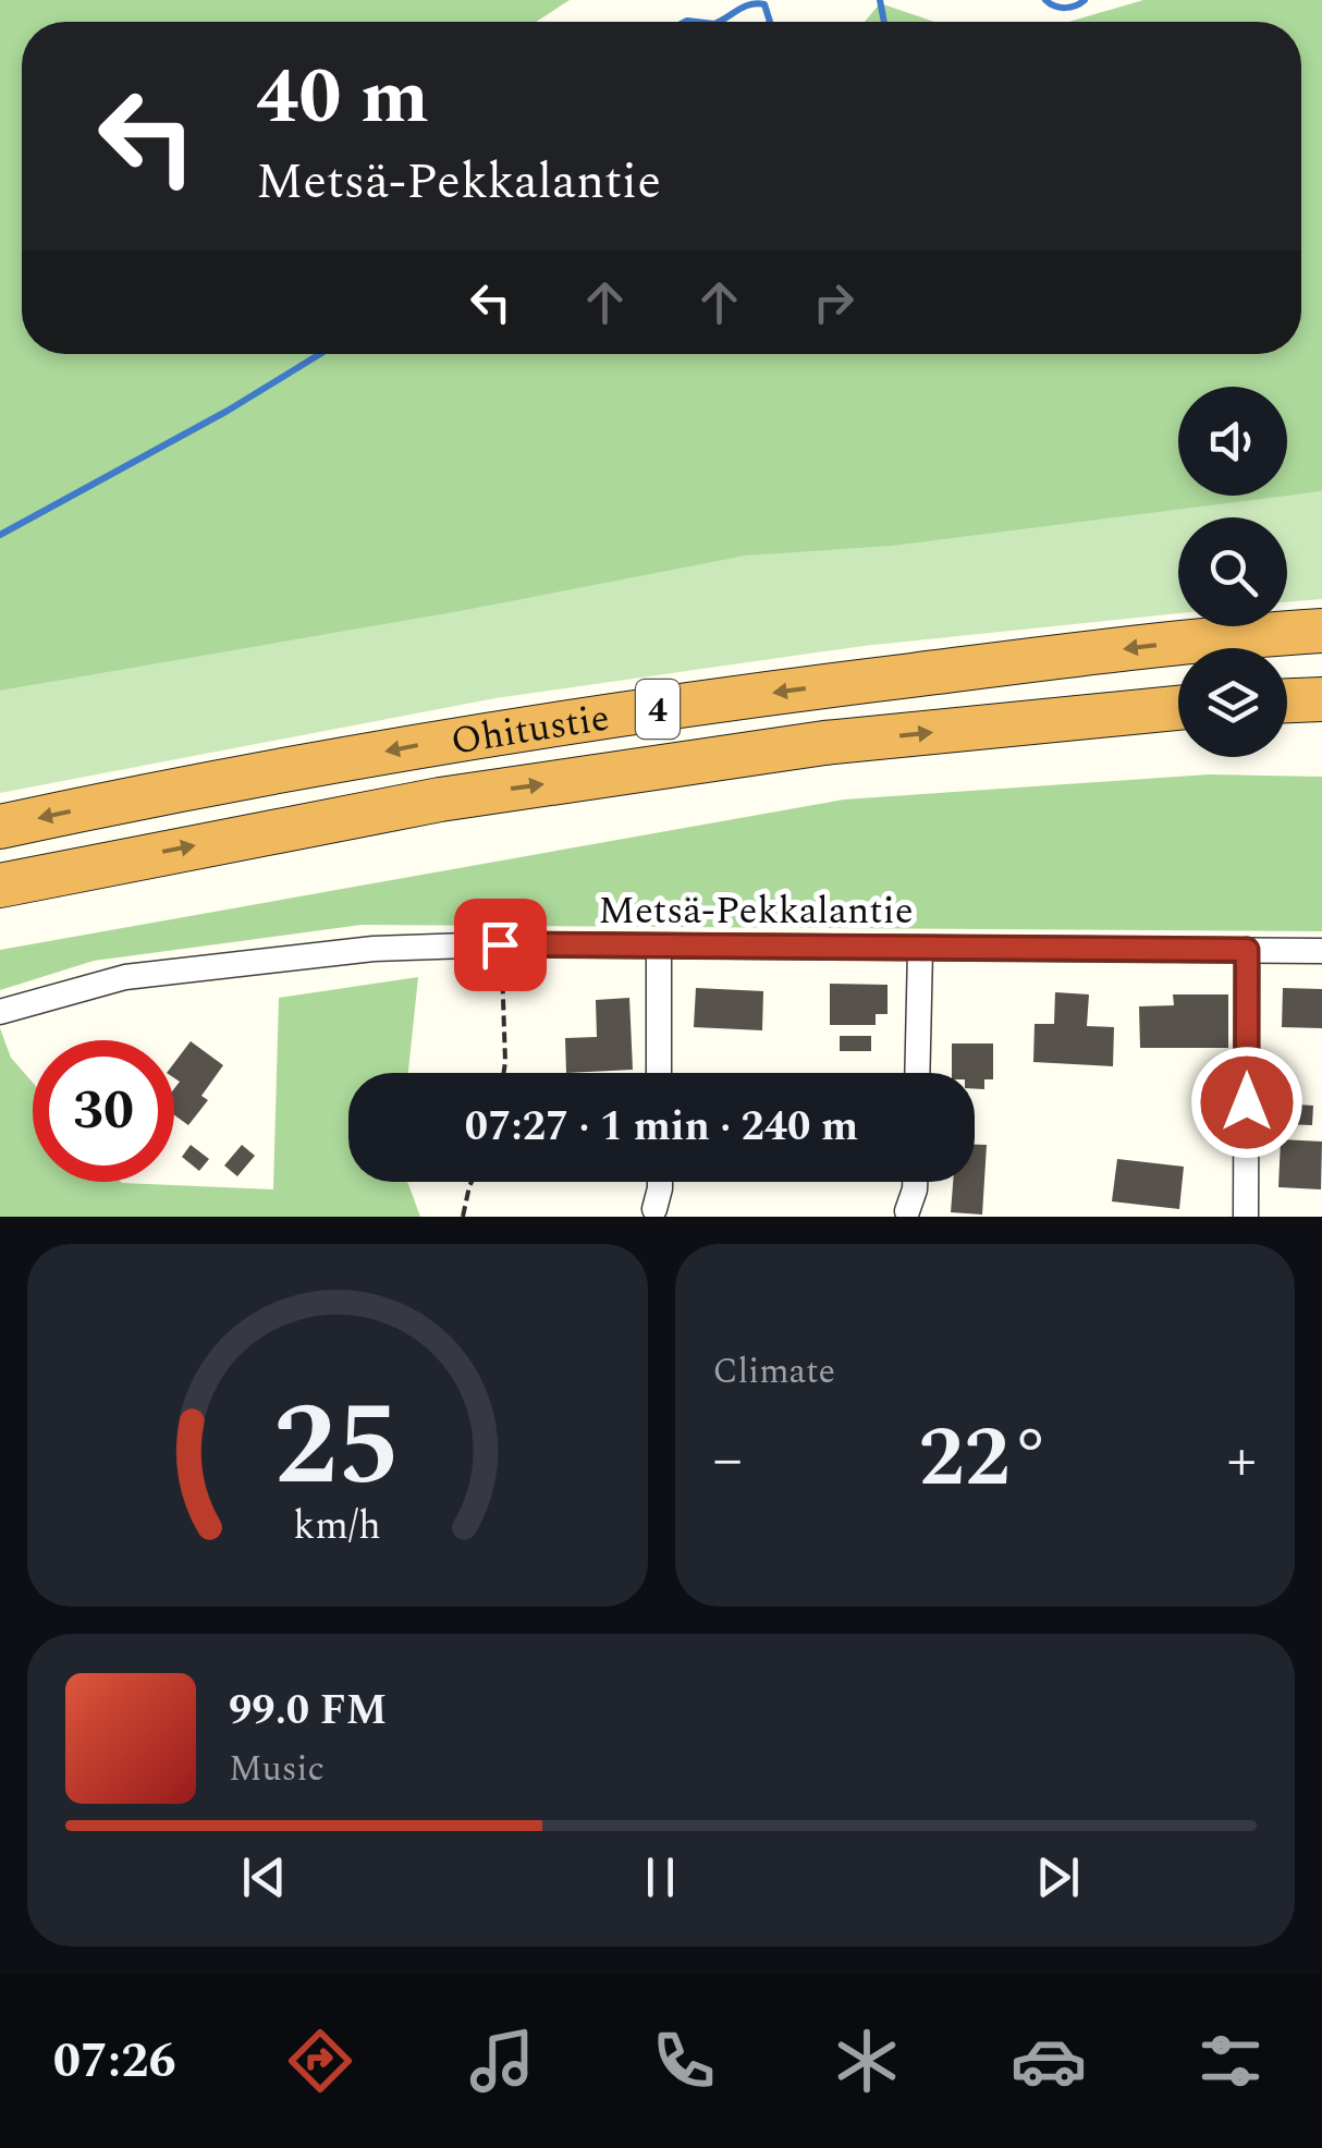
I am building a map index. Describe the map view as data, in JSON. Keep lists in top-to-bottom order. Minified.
{"streets":{"highway":["4","Ohitustie"],"street":["Metsä-Pekkalantie"]},"page":{"turn":["40 m","Metsä-Pekkalantie"],"limit":"30","trip":"07:27 · 1 min · 240 m","tile":"Climate","heat":["−","22°","+"],"song":["99.0 FM","Music"],"tabs":"07:26","gauge":["25","km/h"]}}
